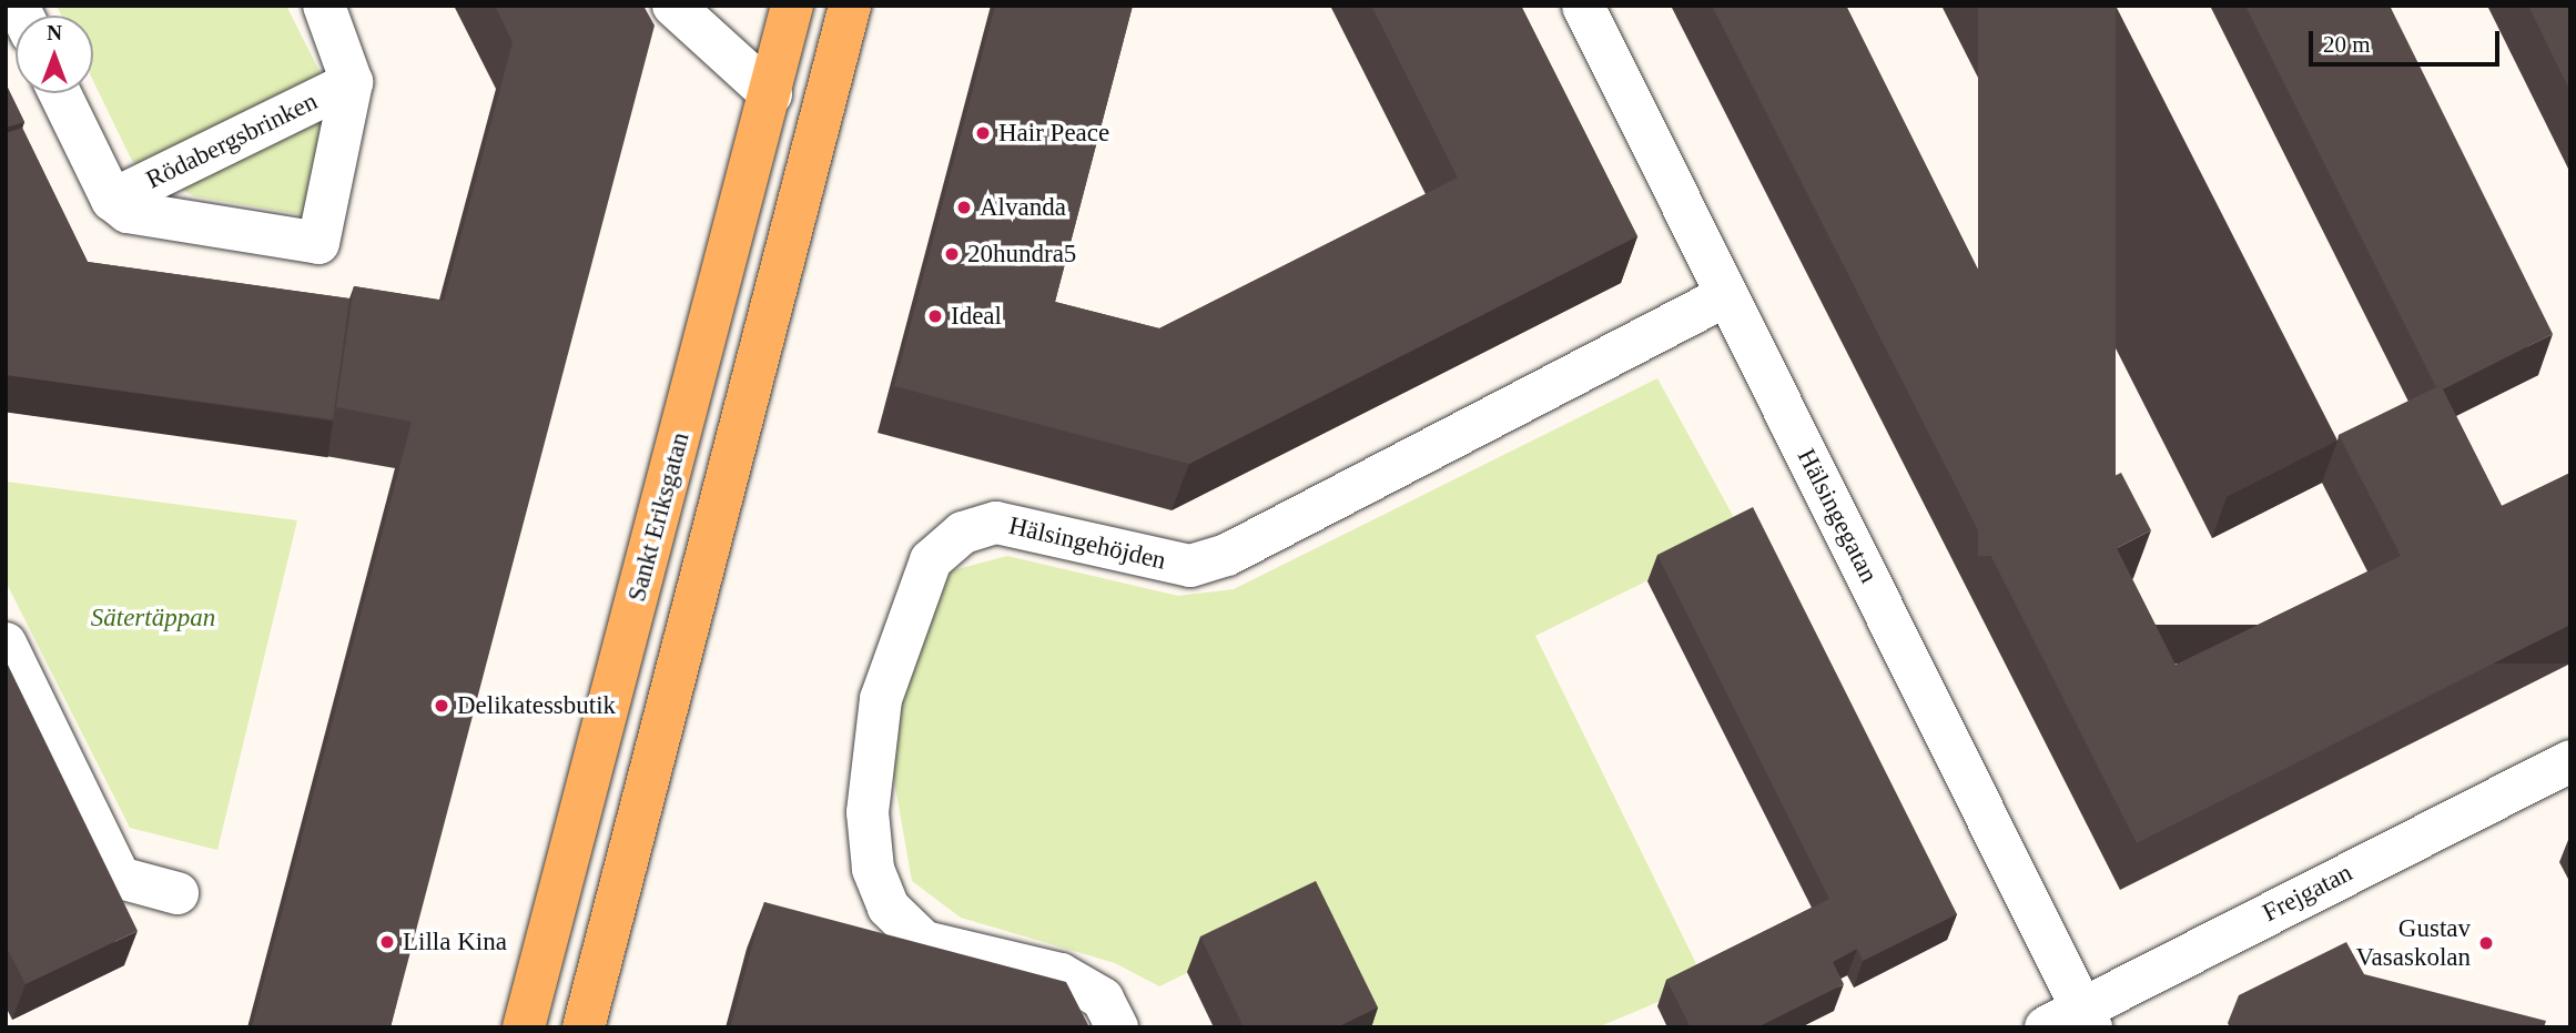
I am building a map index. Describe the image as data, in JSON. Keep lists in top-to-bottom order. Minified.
{"streets":{"main road":["Sankt Eriksgatan"],"street":["Rödabergsbrinken","Hälsingegatan","Hälsingehöjden","Frejgatan"]},"crossings":[["Hälsingegatan","Hälsingehöjden"],["Hälsingegatan","Frejgatan"]],"parks":["Sätertäppan"],"places":["Hair Peace","Alvanda","20hundra5","Ideal","Delikatessbutik","Lilla Kina","Gustav Vasaskolan"],"scale_bar":"20 m","north":"top"}
